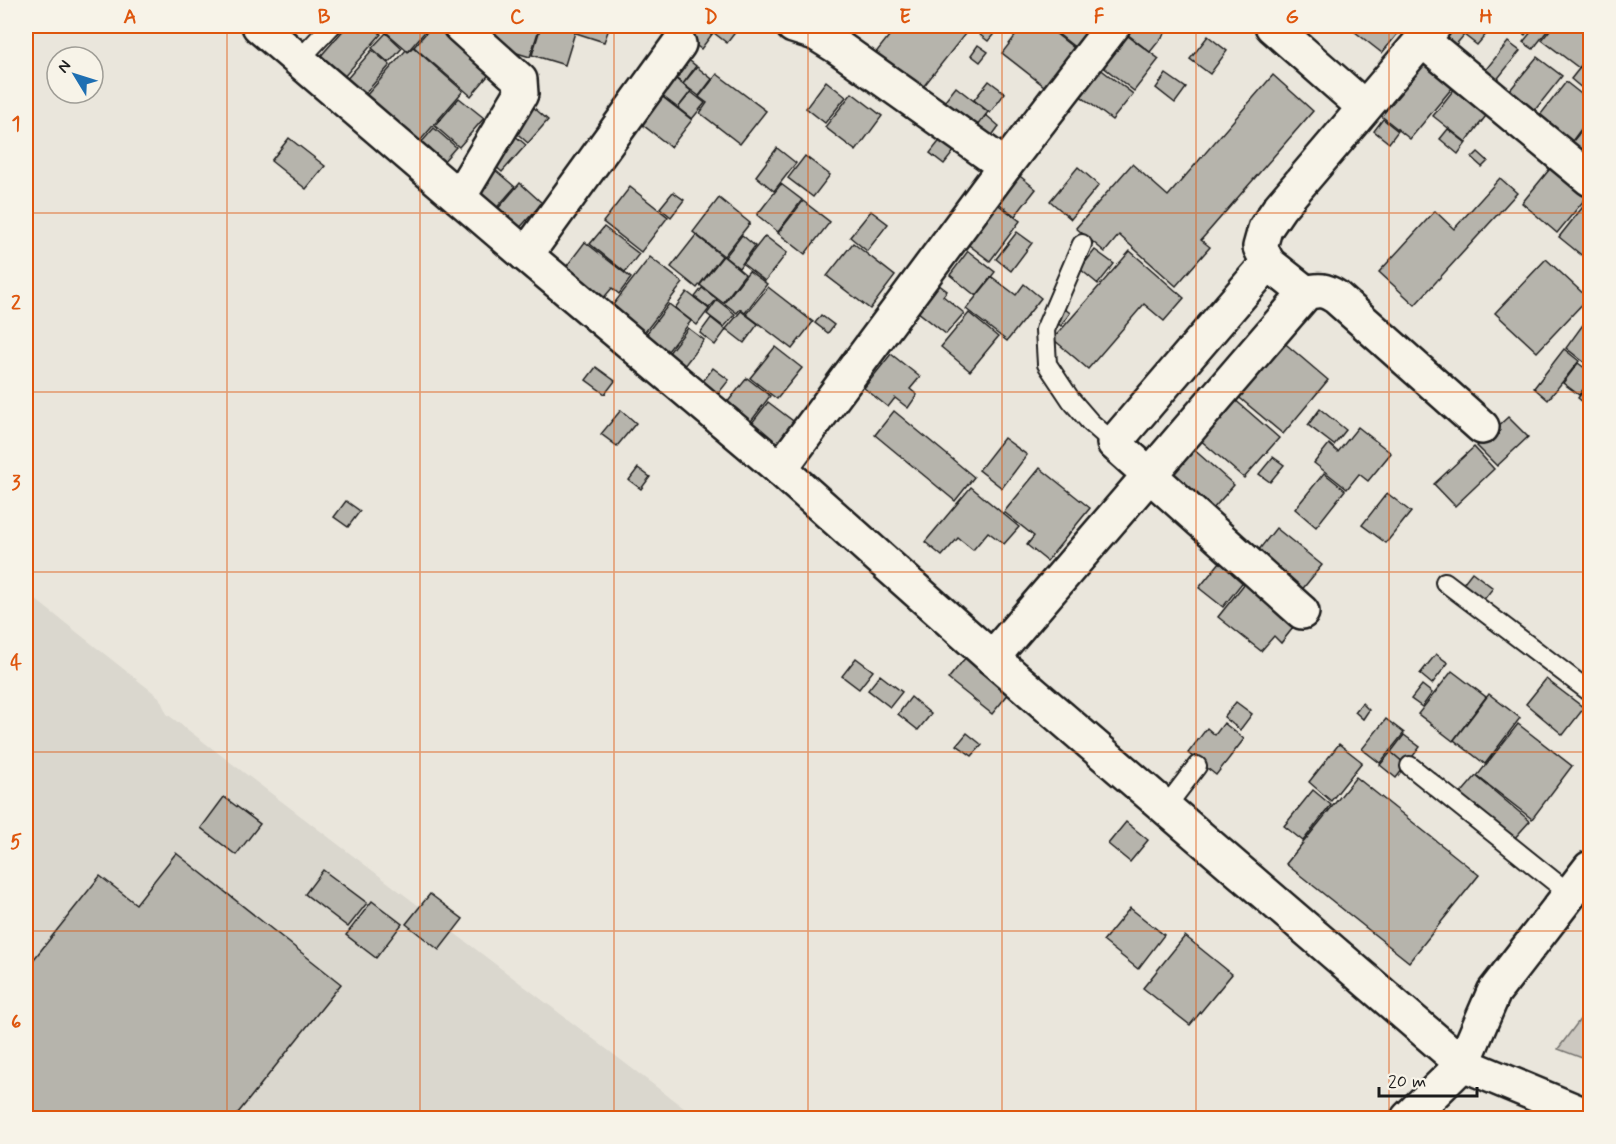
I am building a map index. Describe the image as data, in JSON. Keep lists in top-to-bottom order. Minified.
{"scale_bar":"20 m","north":"top left","grid":{"columns":["A","B","C","D","E","F","G","H"],"rows":["1","2","3","4","5","6"]}}
